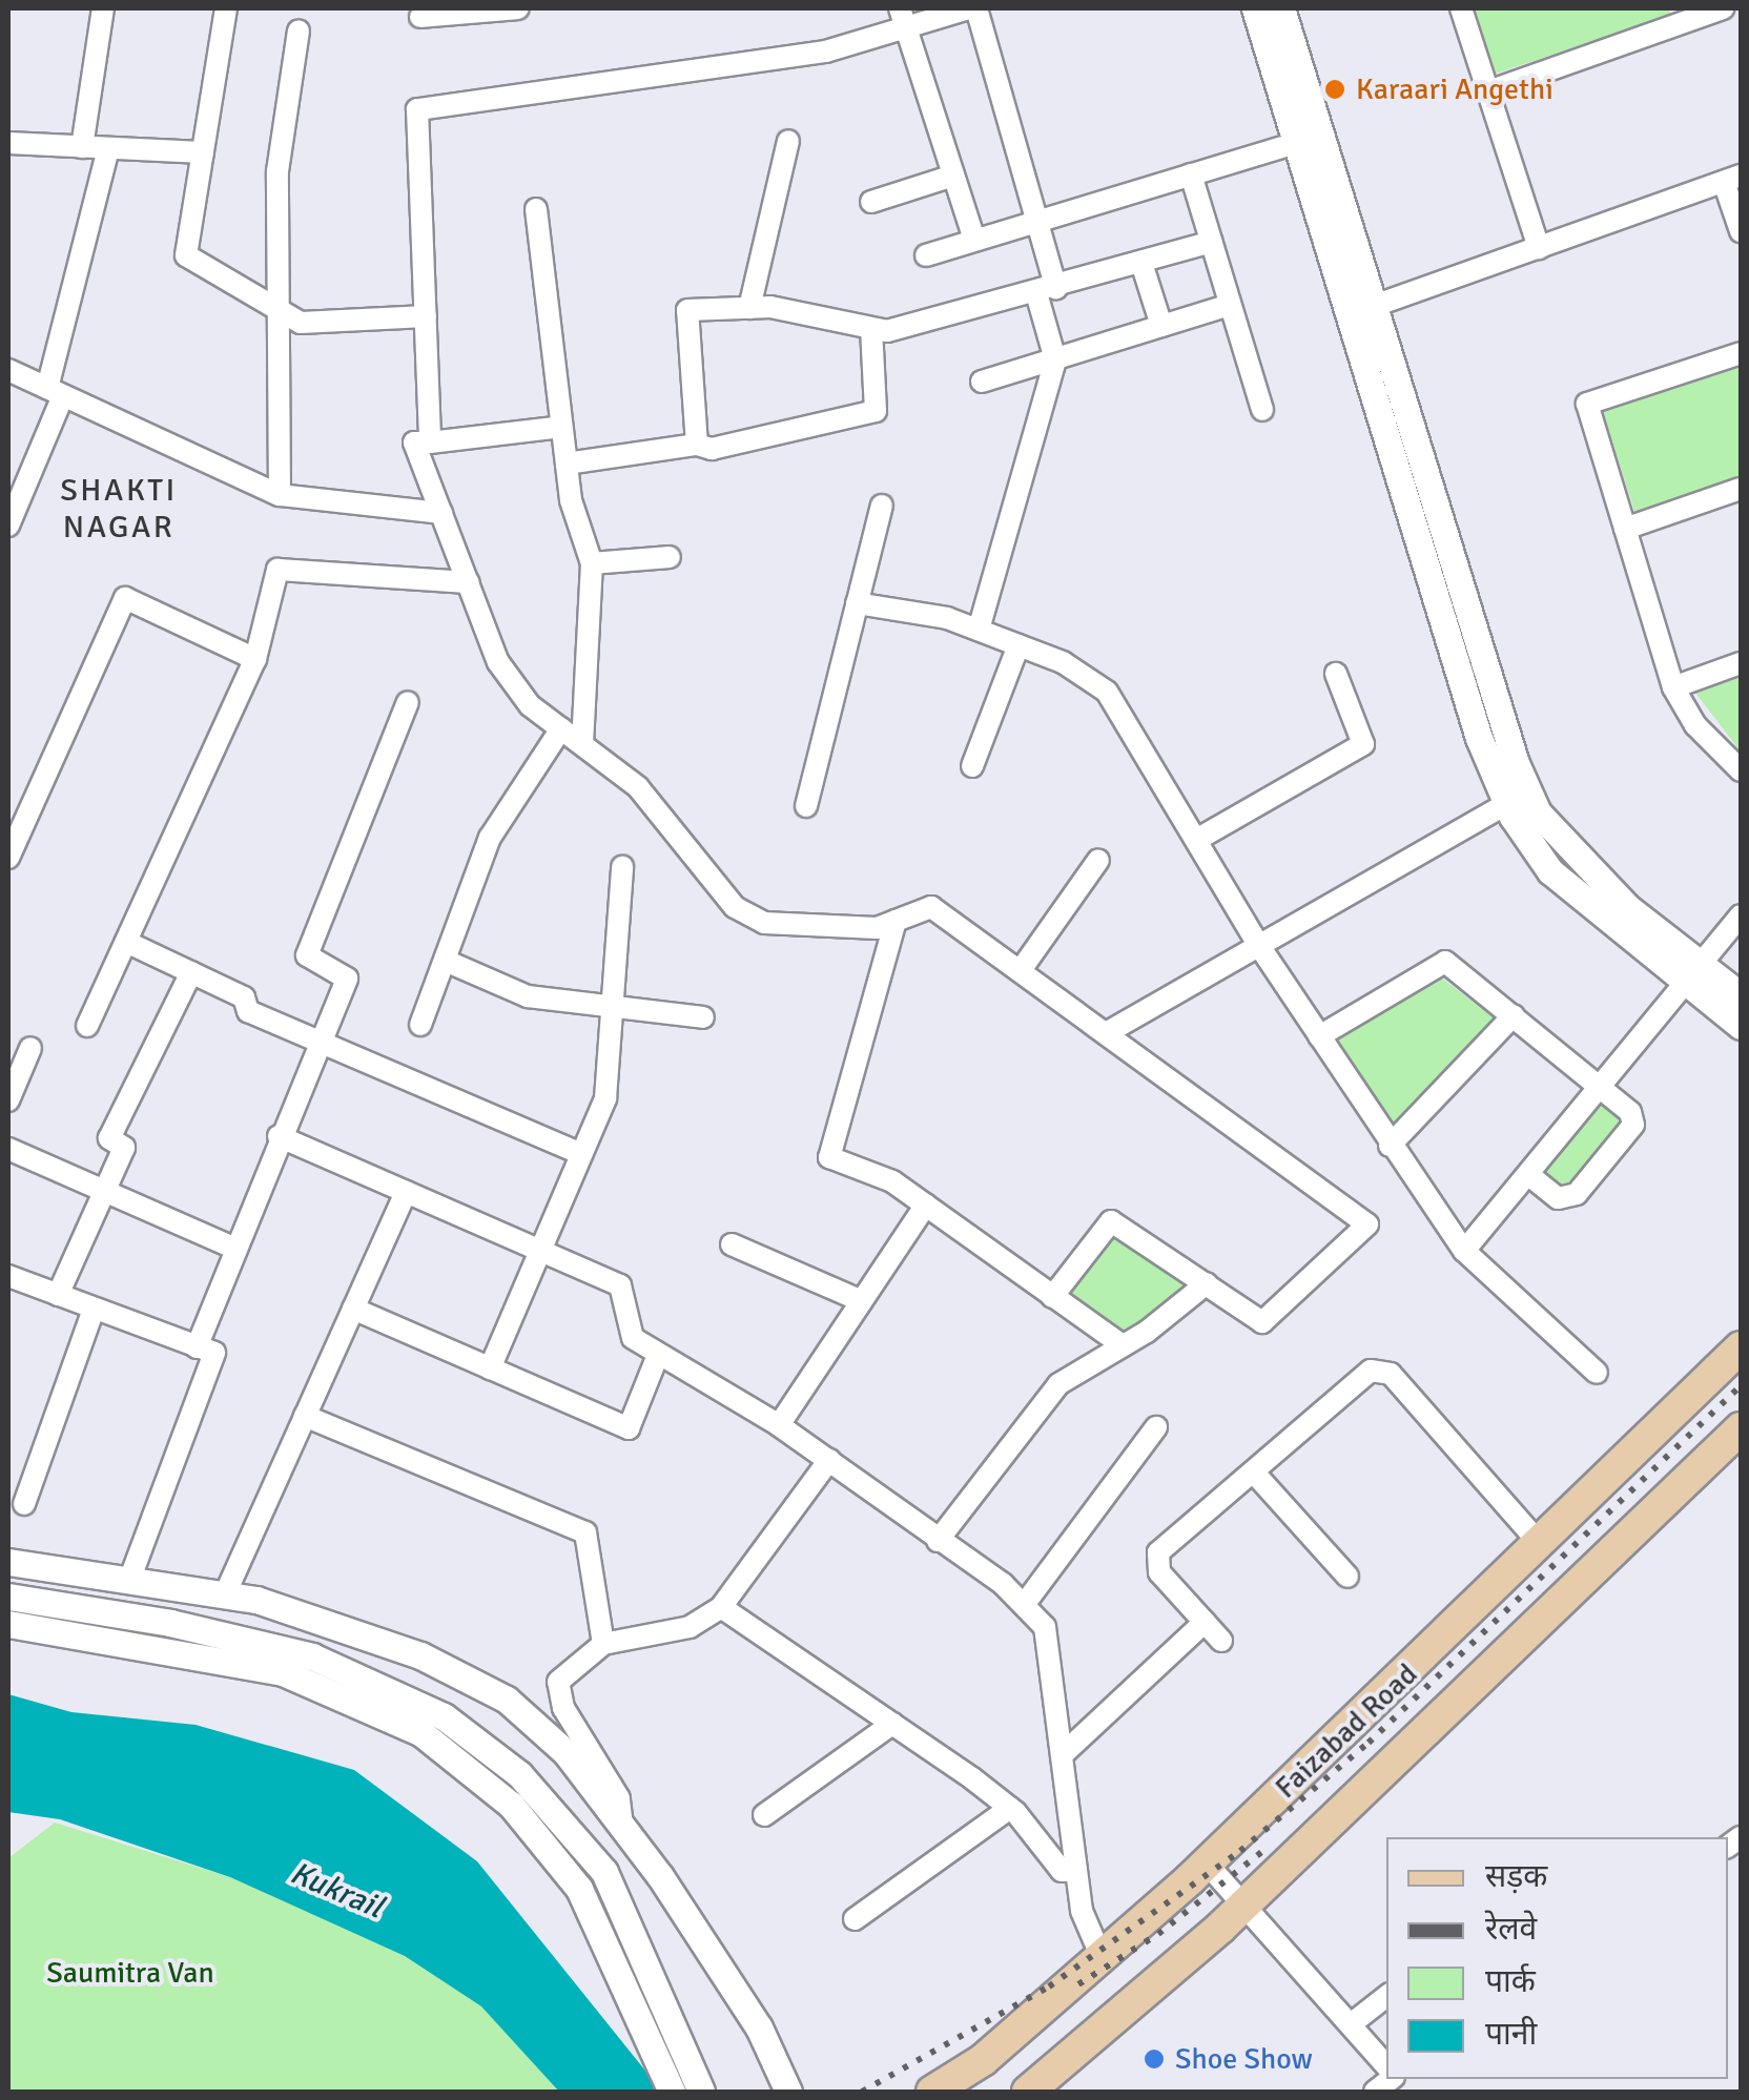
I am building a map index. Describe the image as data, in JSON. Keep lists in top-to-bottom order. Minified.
{"streets":{"main road":["Faizabad Road"]},"districts":["SHAKTI NAGAR"],"water":["Kukrail"],"parks":["Saumitra Van"],"places":["Karaari Angethi","Shoe Show"],"legend":["सड़क","रेलवे","पार्क","पानी"]}
